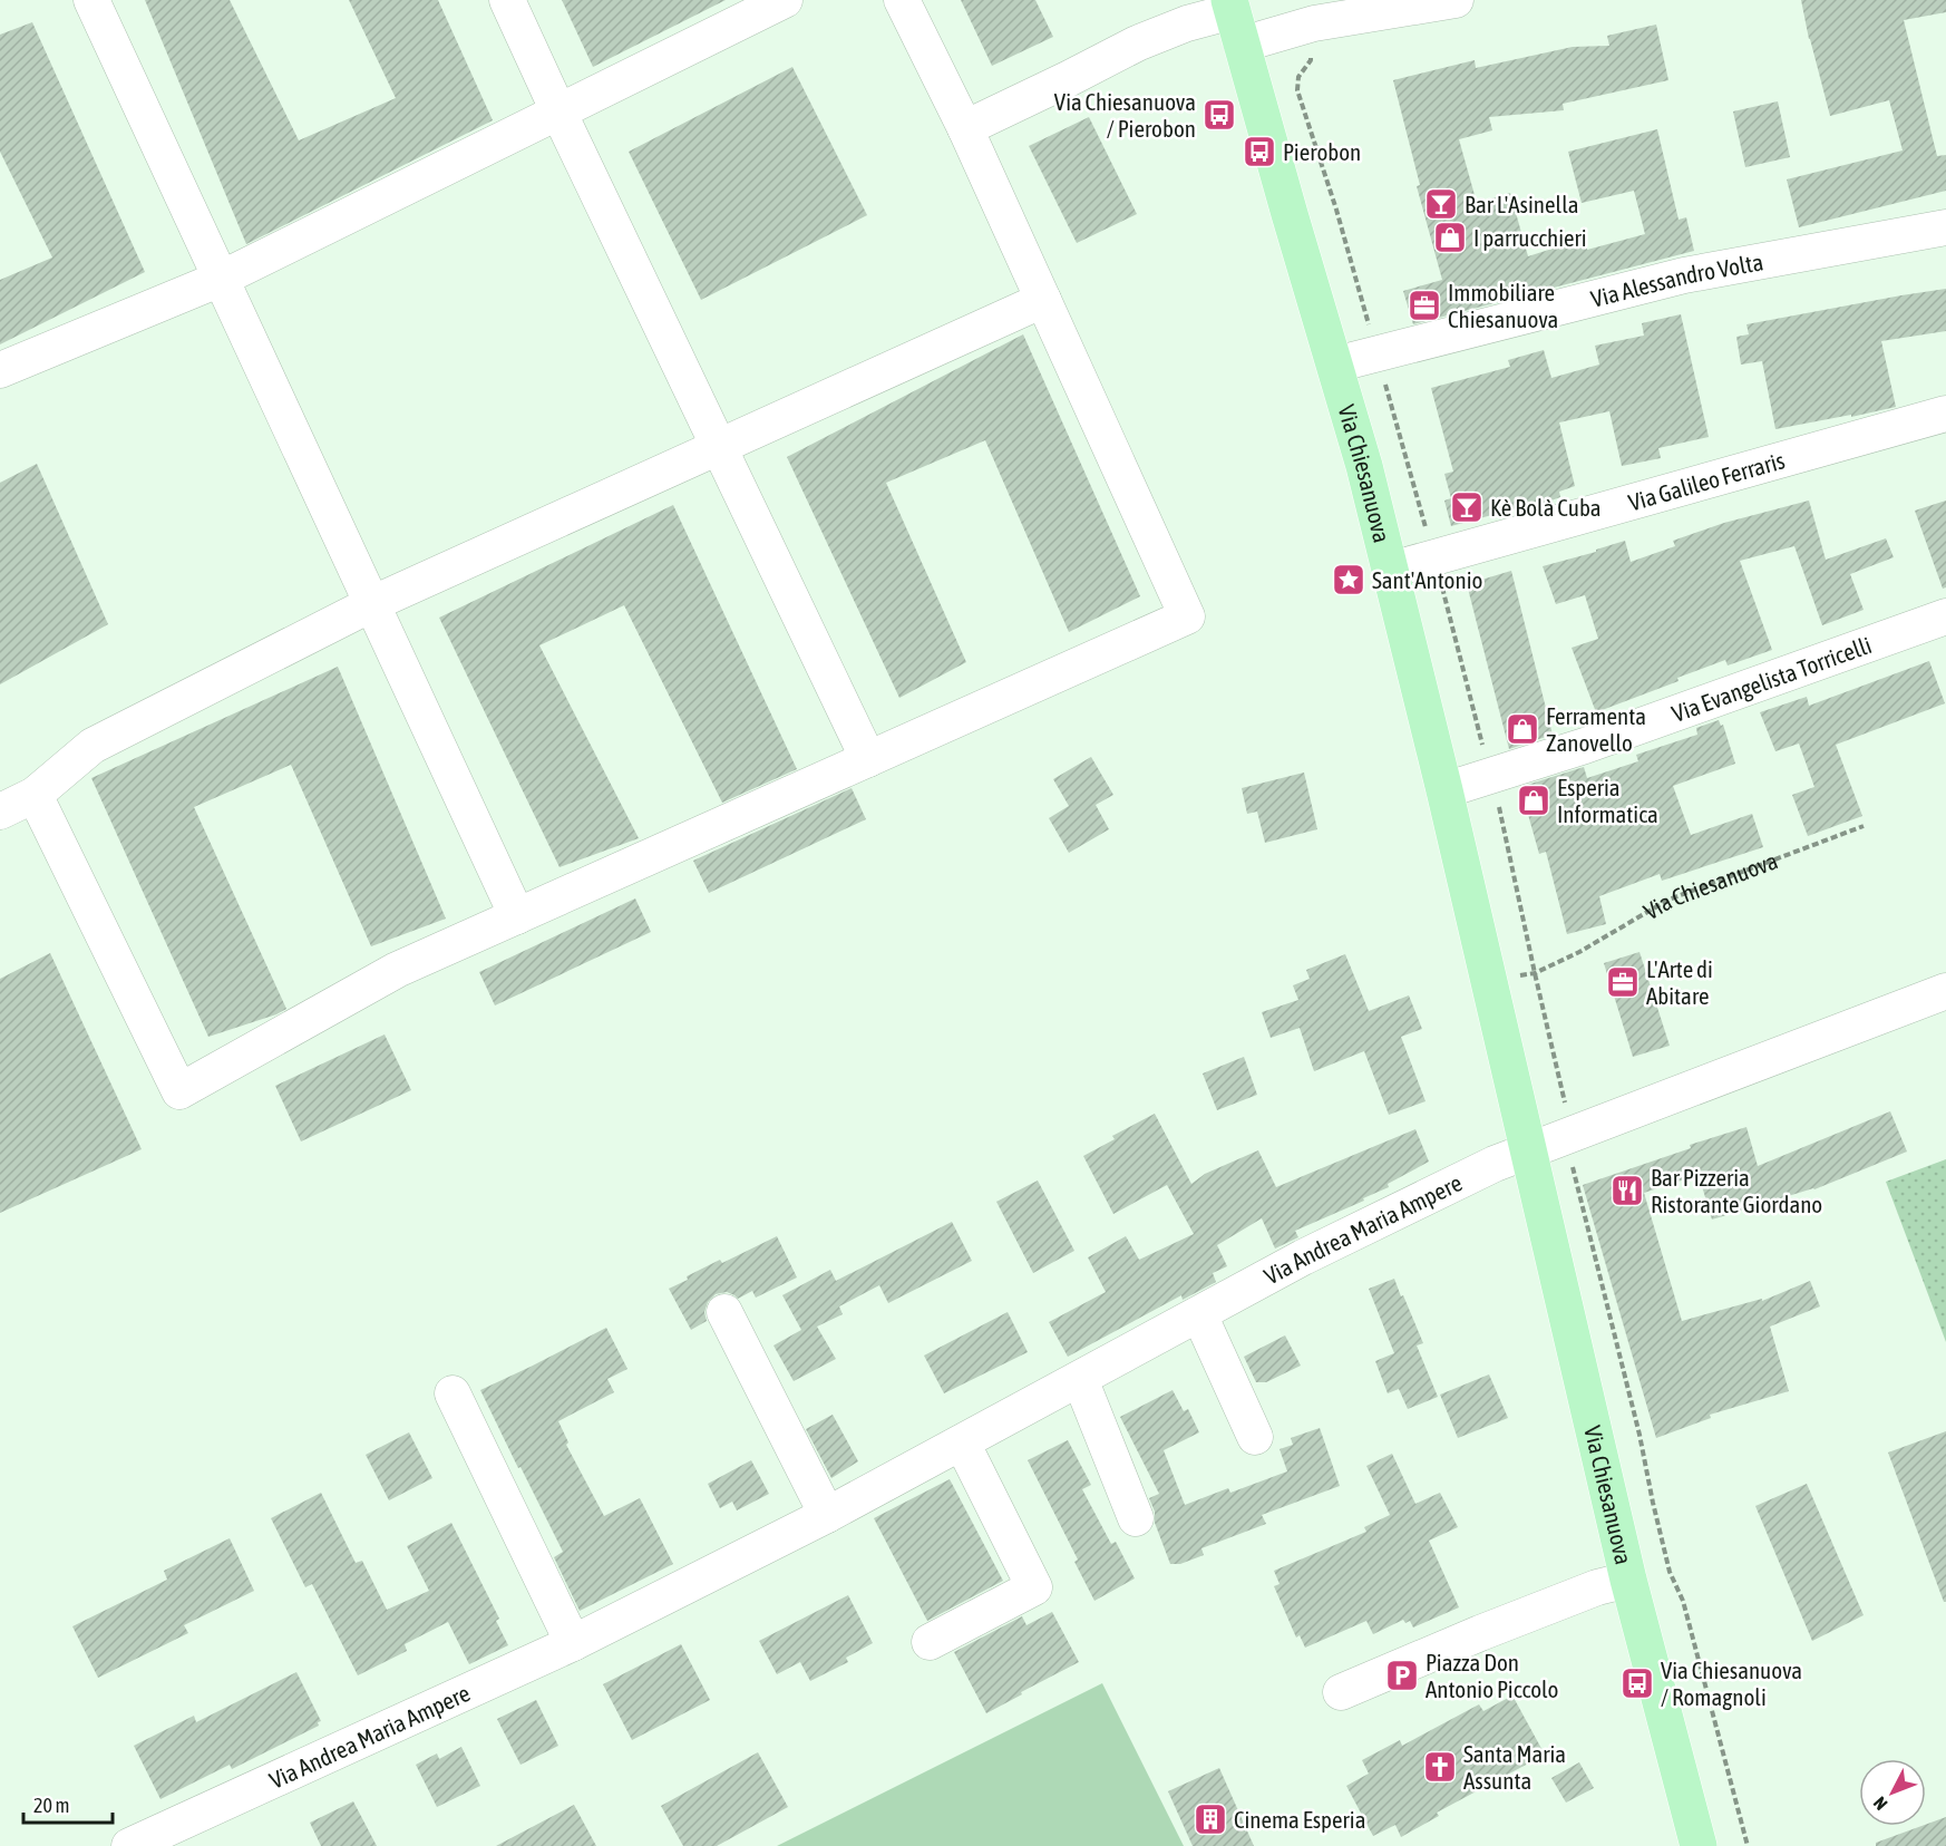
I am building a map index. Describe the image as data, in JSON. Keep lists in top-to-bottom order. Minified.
{"streets":{"main road":["Via Chiesanuova"],"street":["Via Alessandro Volta","Via Galileo Ferraris","Via Evangelista Torricelli","Via Andrea Maria Ampere"]},"crossings":[["Via Alessandro Volta","Via Chiesanuova"],["Via Chiesanuova","Via Galileo Ferraris"],["Via Chiesanuova","Via Evangelista Torricelli"],["Via Chiesanuova","Via Andrea Maria Ampere"]],"places":{"bus stop":["Via Chiesanuova / Pierobon","Pierobon","Via Chiesanuova / Romagnoli"],"bar":["Bar L'Asinella","Kè Bolà Cuba"],"shop":["I parrucchieri","Ferramenta Zanovello","Esperia Informatica"],"office":["Immobiliare Chiesanuova","L'Arte di Abitare"],"place":["Sant'Antonio"],"restaurant":["Bar Pizzeria Ristorante Giordano"],"parking":["Piazza Don Antonio Piccolo"],"church":["Santa Maria Assunta"],"building":["Cinema Esperia"]},"scale_bar":"20 m","north":"bottom left"}
